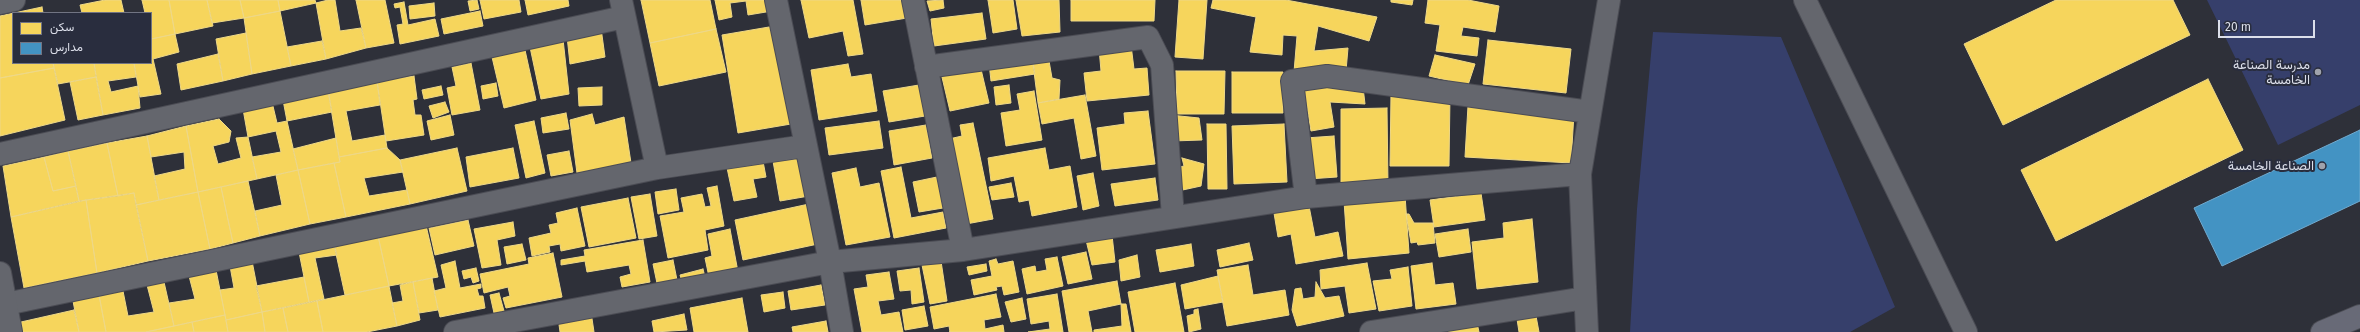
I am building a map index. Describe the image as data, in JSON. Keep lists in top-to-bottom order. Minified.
{"places":["مدرسة الصناعة الخامسة","الصناعة الخامسة"],"legend":["سكن","مدارس"],"scale_bar":"20 m"}
